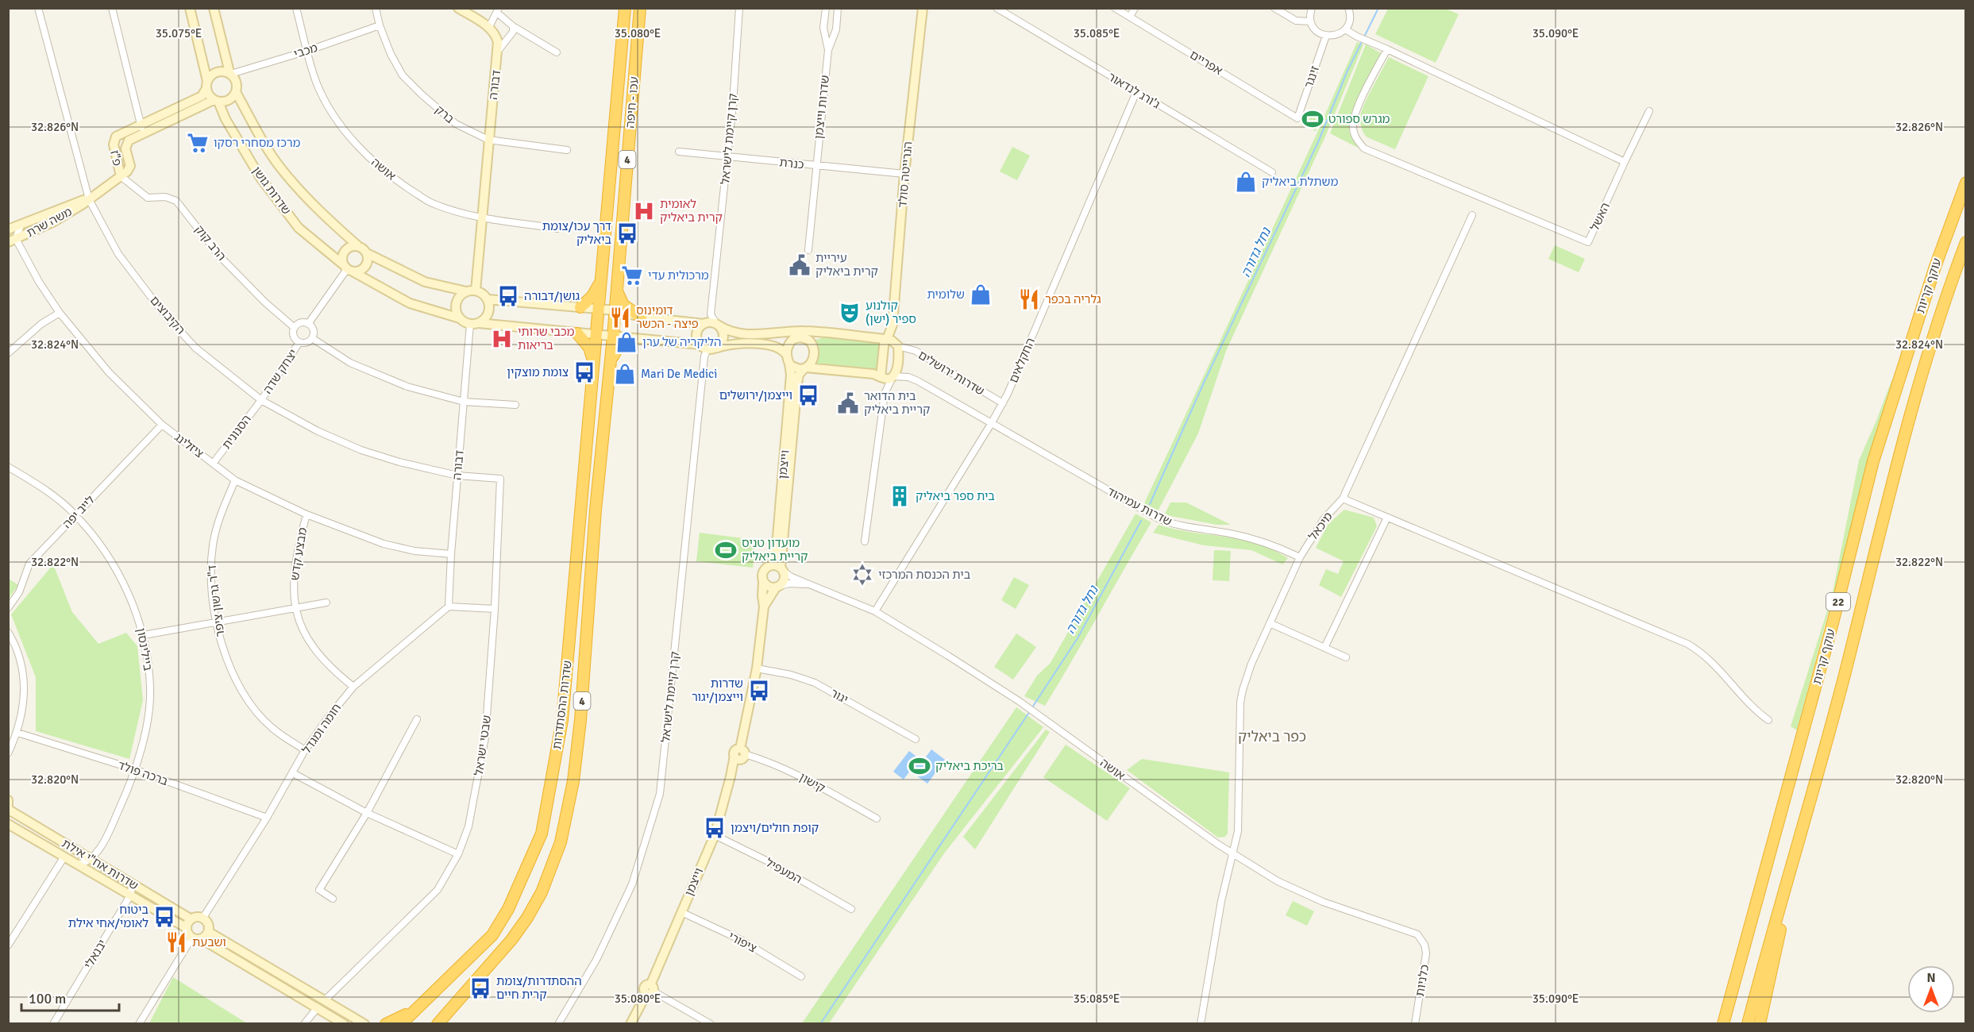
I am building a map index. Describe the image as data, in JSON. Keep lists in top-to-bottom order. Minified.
{"streets":{"highway":["עכו - חיפה","4","עוקף קריות","22","שדרות ההסתדרות"],"street":["מכבי","אפריים","זינגר","דבורה","ג'ורג לנדאור","שדרות וייצמן","ברק","קרן קיימת לישראל","פ\"ז","כנרת","אושה","הנרייטה סולד","שדרות גושן","האשל","משה שרת","הרב קוק","הקיבוצים","החקלאים","יצחק שדה","שדרות ירושלים","הסנונית","ציזלינג","וייצמן","שדרות עמיהוד","לייב יפה","מיכאל","מבצע קדש","ד\"ר גרשון ציפר","ביילינסון","יגור","חומה ומגדל","שבטי ישראל","ברכה פולד","קישון","שדרות אח\"י אילת","המעפיל","ציפורי","יבנאלי","כלניות"]},"crossings":[["מכבי","ברק"],["מכבי","פ\"ז"],["מכבי","אושה"],["מכבי","שדרות גושן"],["אפריים","זינגר"],["דבורה","ברק"],["דבורה","אושה"],["דבורה","שדרות גושן"],["דבורה","הקיבוצים"],["דבורה","ציזלינג"],["דבורה","חומה ומגדל"],["דבורה","שבטי ישראל"],["ג'ורג לנדאור","החקלאים"],["עכו - חיפה","4"],["שדרות וייצמן","כנרת"],["קרן קיימת לישראל","כנרת"],["פ\"ז","שדרות גושן"],["פ\"ז","משה שרת"],["פ\"ז","הרב קוק"],["4","שדרות ההסתדרות"],["כנרת","הנרייטה סולד"],["אושה","החקלאים"],["אושה","וייצמן"],["אושה","מיכאל"],["אושה","כלניות"],["משה שרת","הרב קוק"],["משה שרת","הקיבוצים"],["משה שרת","ציזלינג"],["הרב קוק","יצחק שדה"],["הקיבוצים","יצחק שדה"],["הקיבוצים","הסנונית"],["הקיבוצים","שבטי ישראל"],["החקלאים","שדרות ירושלים"],["החקלאים","שדרות עמיהוד"],["יצחק שדה","הסנונית"],["שדרות ירושלים","שדרות עמיהוד"],["הסנונית","ציזלינג"],["ציזלינג","לייב יפה"],["ציזלינג","מבצע קדש"],["ציזלינג","ד\"ר גרשון ציפר"],["וייצמן","יגור"],["וייצמן","קישון"],["וייצמן","המעפיל"],["וייצמן","ציפורי"],["שדרות עמיהוד","מיכאל"],["לייב יפה","ביילינסון"],["מבצע קדש","חומה ומגדל"],["ד\"ר גרשון ציפר","חומה ומגדל"],["ביילינסון","ברכה פולד"],["ביילינסון","שדרות אח\"י אילת"],["חומה ומגדל","ברכה פולד"],["חומה ומגדל","שדרות אח\"י אילת"],["שדרות אח\"י אילת","יבנאלי"]],"districts":["כפר ביאליק"],"water":["נחל גדורה"],"places":{"sports":["מגרש ספורט","מועדון טניס קריית ביאליק","בריכת ביאליק"],"supermarket":["מרכז מסחרי רסקו","מרכולית עדי"],"shop":["משתלת ביאליק","שלומית","הליקריה של ערן","Mari De Medici"],"hospital":["לאומית קרית ביאליק","מכבי שרותי בריאות"],"bus stop":["דרך עכו/צומת ביאליק","גושן/דבורה","צומת מוצקין","וייצמן/ירושלים","שדרות וייצמן/יגור","קופת חולים/ויצמן","ביטוח לאומי/אחי אילת","ההסתדרות/צומת קרית חיים"],"public building":["עיריית קרית ביאליק","בית הדואר קריית ביאליק"],"restaurant":["גלריה בכפר","דומינוס פיצה - הכשר","ושבעת"],"theatre":["קולנוע ספיר (ישן)"],"building":["בית ספר ביאליק"],"synagogue":["בית הכנסת המרכזי"]},"scale_bar":"100 m","north":"top","coordinates":["35.075°E","35.080°E","35.085°E","35.090°E","32.826°N","32.824°N","32.822°N","32.820°N"]}
